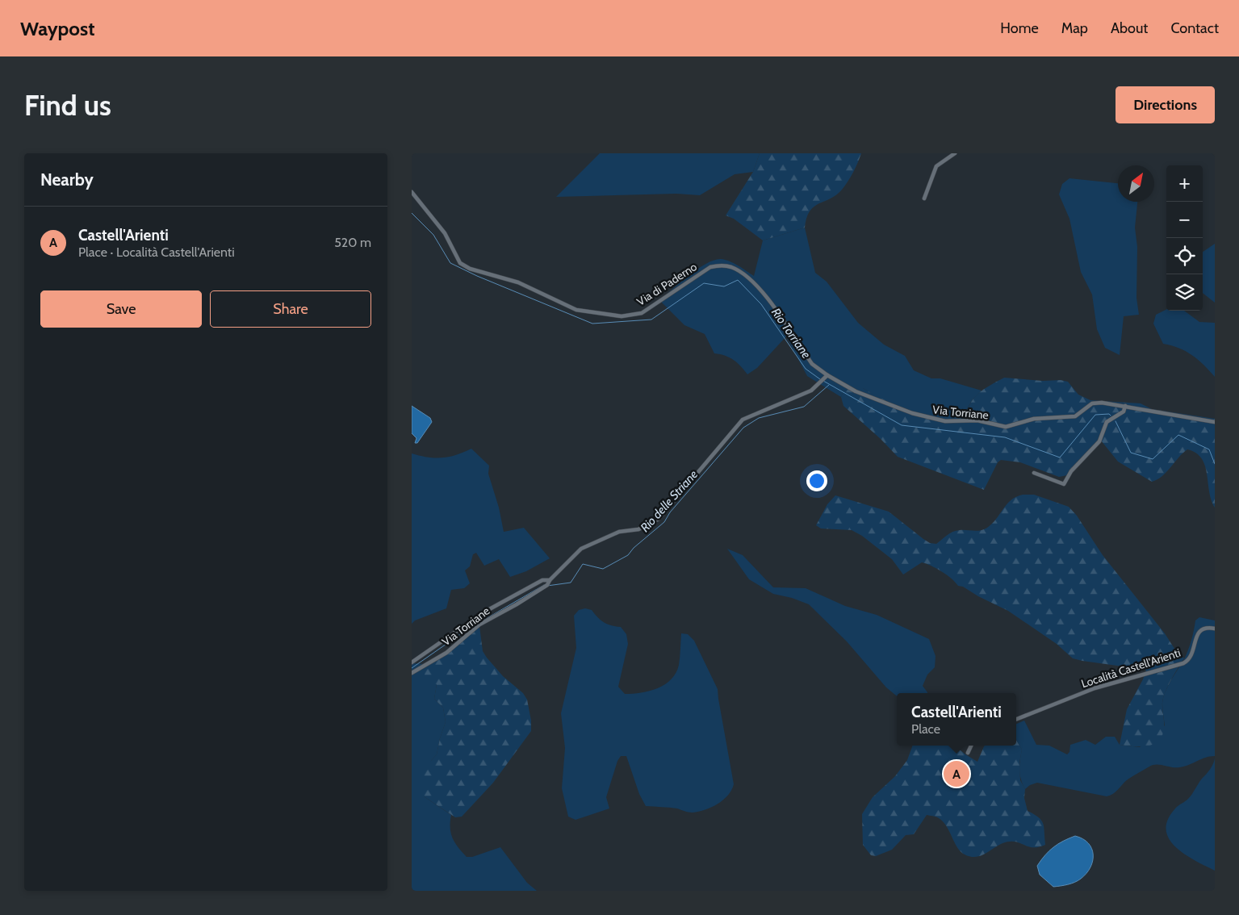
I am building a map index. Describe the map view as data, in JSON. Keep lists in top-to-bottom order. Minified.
{"streets":{"street":["Via di Paderno","Via Torriane","Località Castell'Arienti"]},"crossings":[["Via di Paderno","Via Torriane"]],"water":["Rio Torriane","Rio delle Striane"],"north":"top right","page":{"header":"Waypost","nav":["Home","Map","About","Contact"],"buttons":["Directions",["Save","Share"]],"title":"Find us","heading":"Nearby","map_buttons":["+","−"],"list":[{"mark":"A","name":"Castell'Arienti","note":"Place · Località Castell'Arienti","value":"520 m"}],"popup":["Castell'Arienti","Place"],"pins":"A"}}
